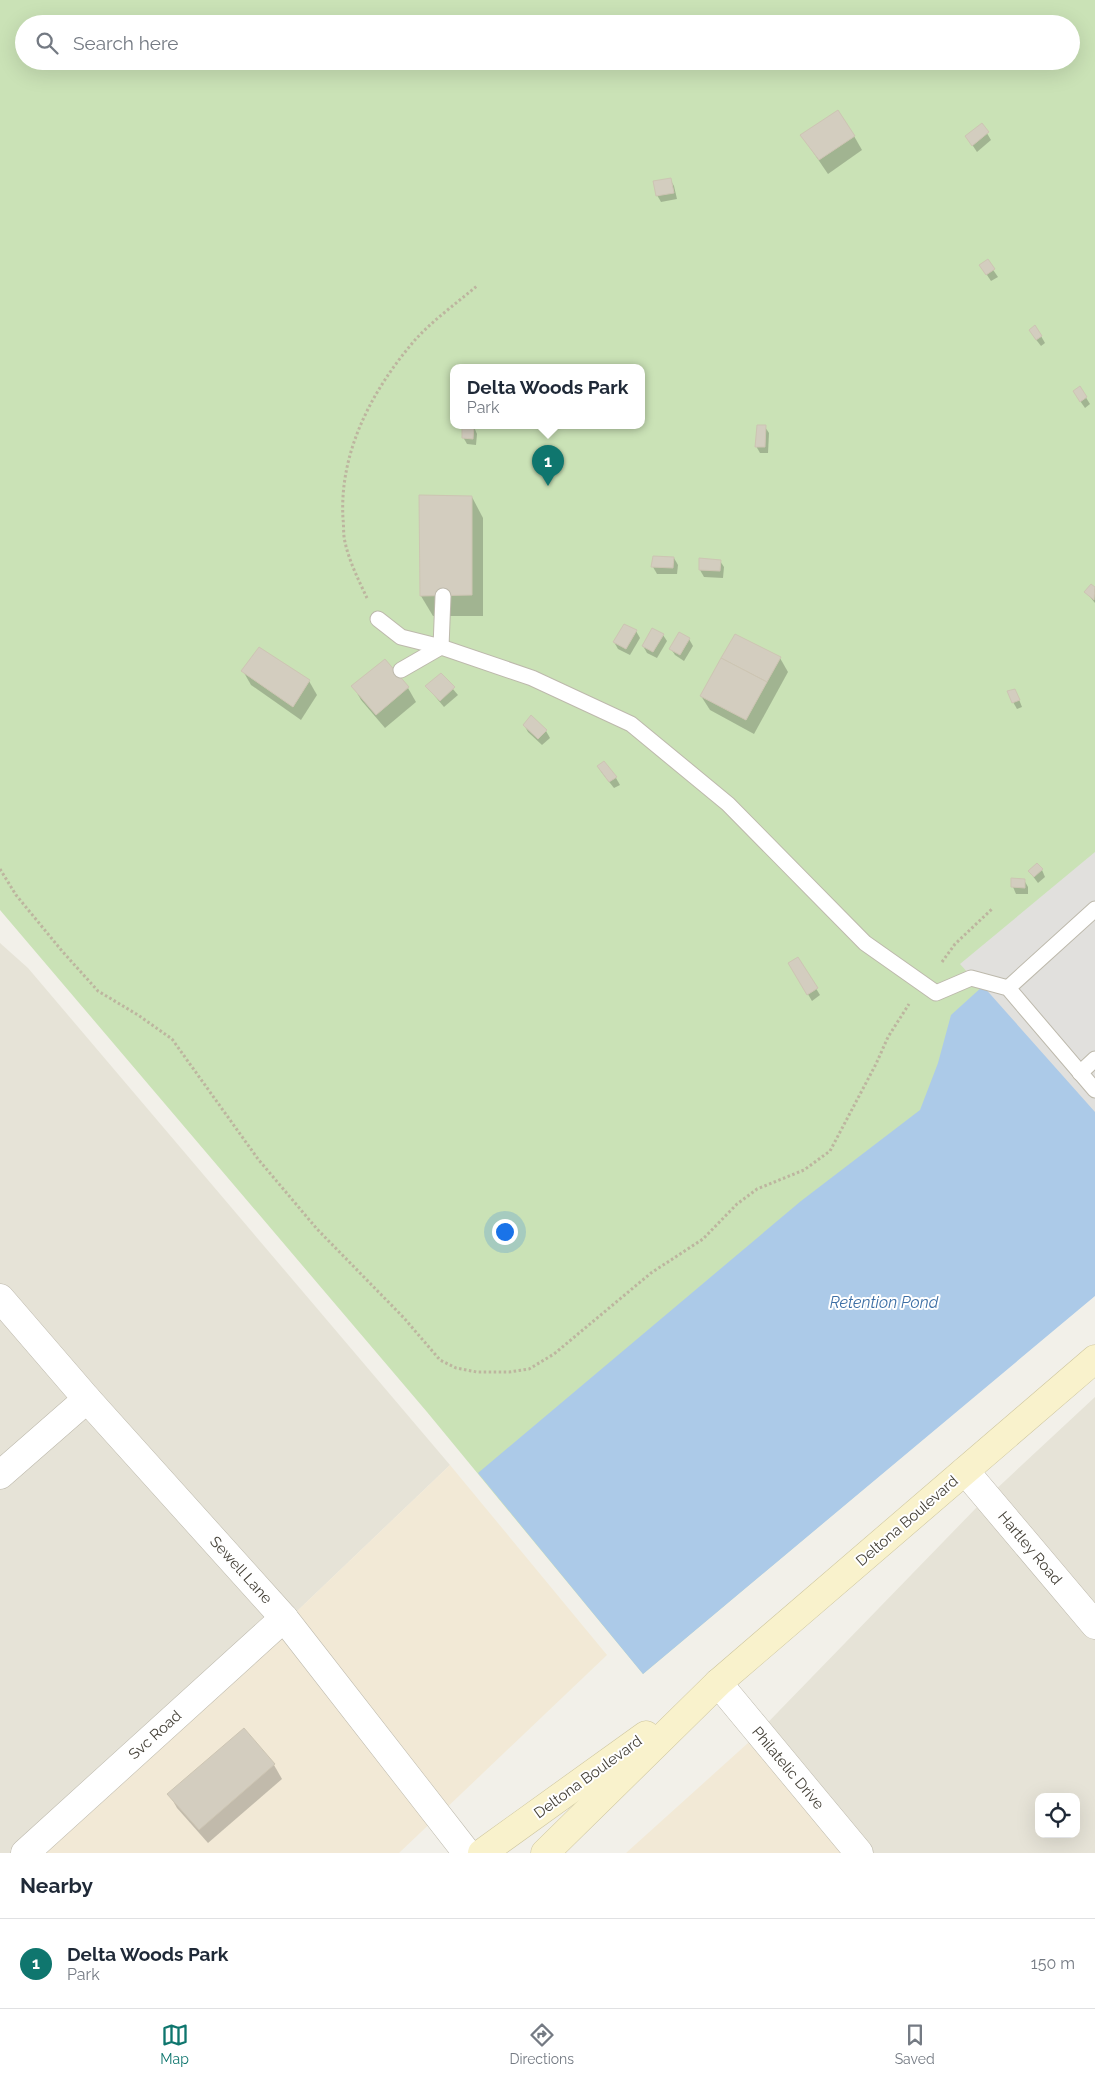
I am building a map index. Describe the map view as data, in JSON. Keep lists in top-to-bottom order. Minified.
{"streets":{"main road":["Deltona Boulevard"],"street":["Hartley Road","Sewell Lane","Svc Road","Philatelic Drive"]},"crossings":[["Deltona Boulevard","Hartley Road"],["Deltona Boulevard","Philatelic Drive"],["Sewell Lane","Svc Road"]],"water":["Retention Pond"],"page":{"search":"Search here","popup":["Delta Woods Park","Park"],"pins":"1","heading":"Nearby","list":[{"mark":"1","name":"Delta Woods Park","note":"Park","value":"150 m"}],"nav":["Map","Directions","Saved"]}}
